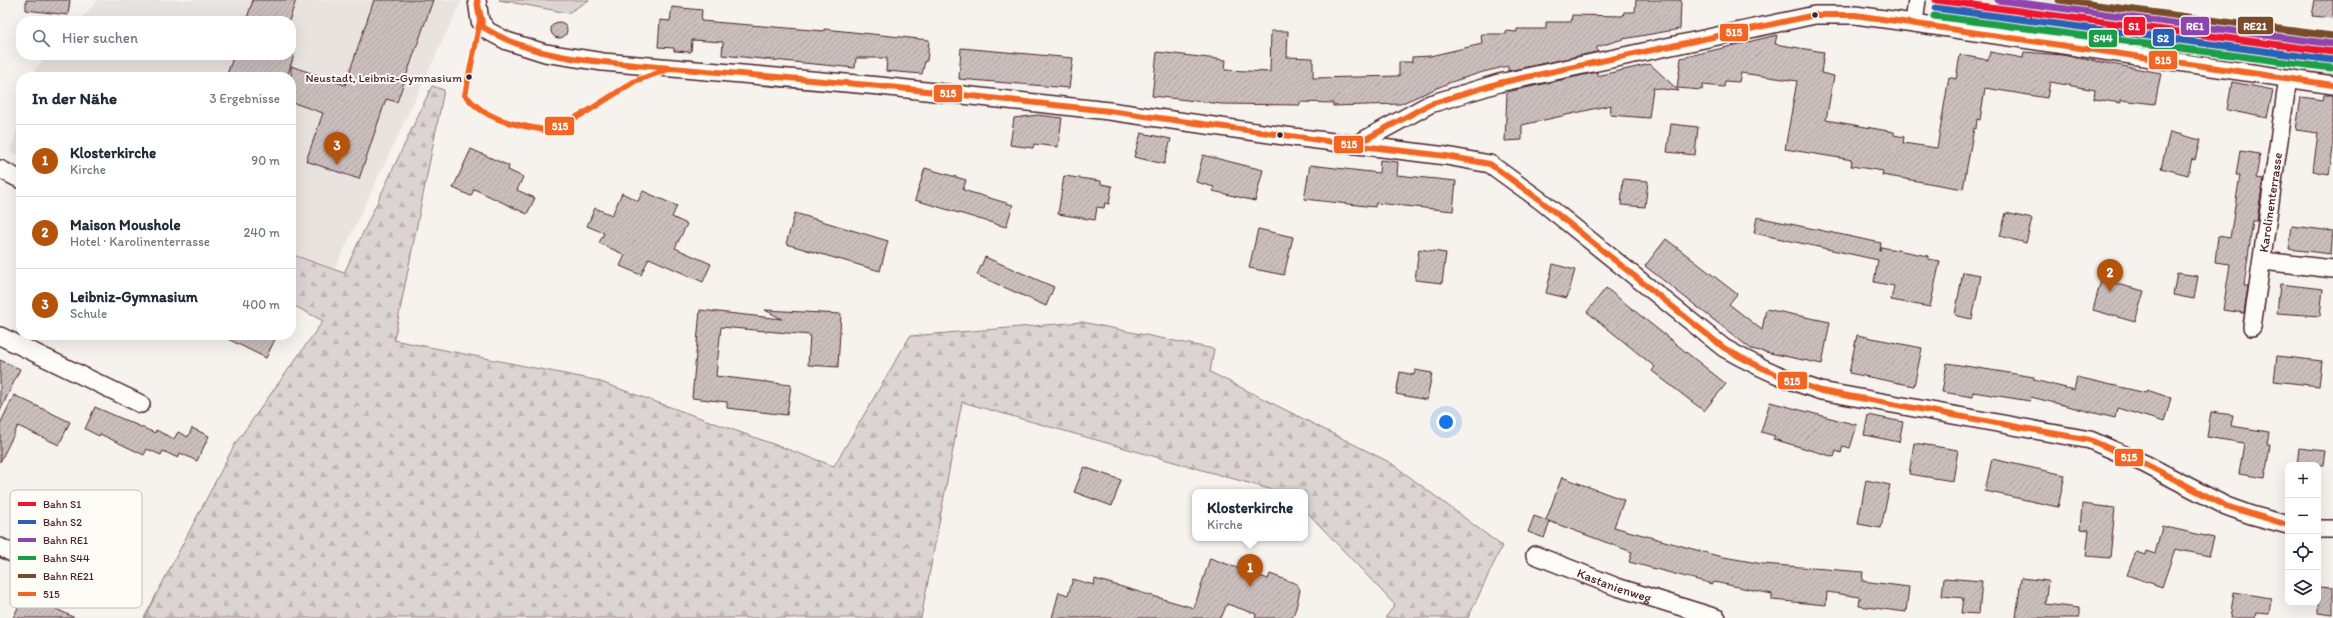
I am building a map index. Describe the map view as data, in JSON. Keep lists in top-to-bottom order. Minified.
{"streets":{"street":["Karolinenterrasse","Kastanienweg"]},"places":["Neustadt, Leibniz-Gymnasium"],"lines":["rail line S1","rail line RE1","rail line RE21","transit line 515","rail line S2","rail line S44"],"legend":["Bahn S1","Bahn S2","Bahn RE1","Bahn S44","Bahn RE21","515"],"page":{"search":"Hier suchen","heading":["In der Nähe","3 Ergebnisse"],"list":[{"mark":"1","name":"Klosterkirche","note":"Kirche","value":"90 m"},{"mark":"2","name":"Maison Moushole","note":"Hotel · Karolinenterrasse","value":"240 m"},{"mark":"3","name":"Leibniz-Gymnasium","note":"Schule","value":"400 m"}],"pins":["3","2","1"],"map_buttons":["+","−"],"popup":["Klosterkirche","Kirche"]}}
